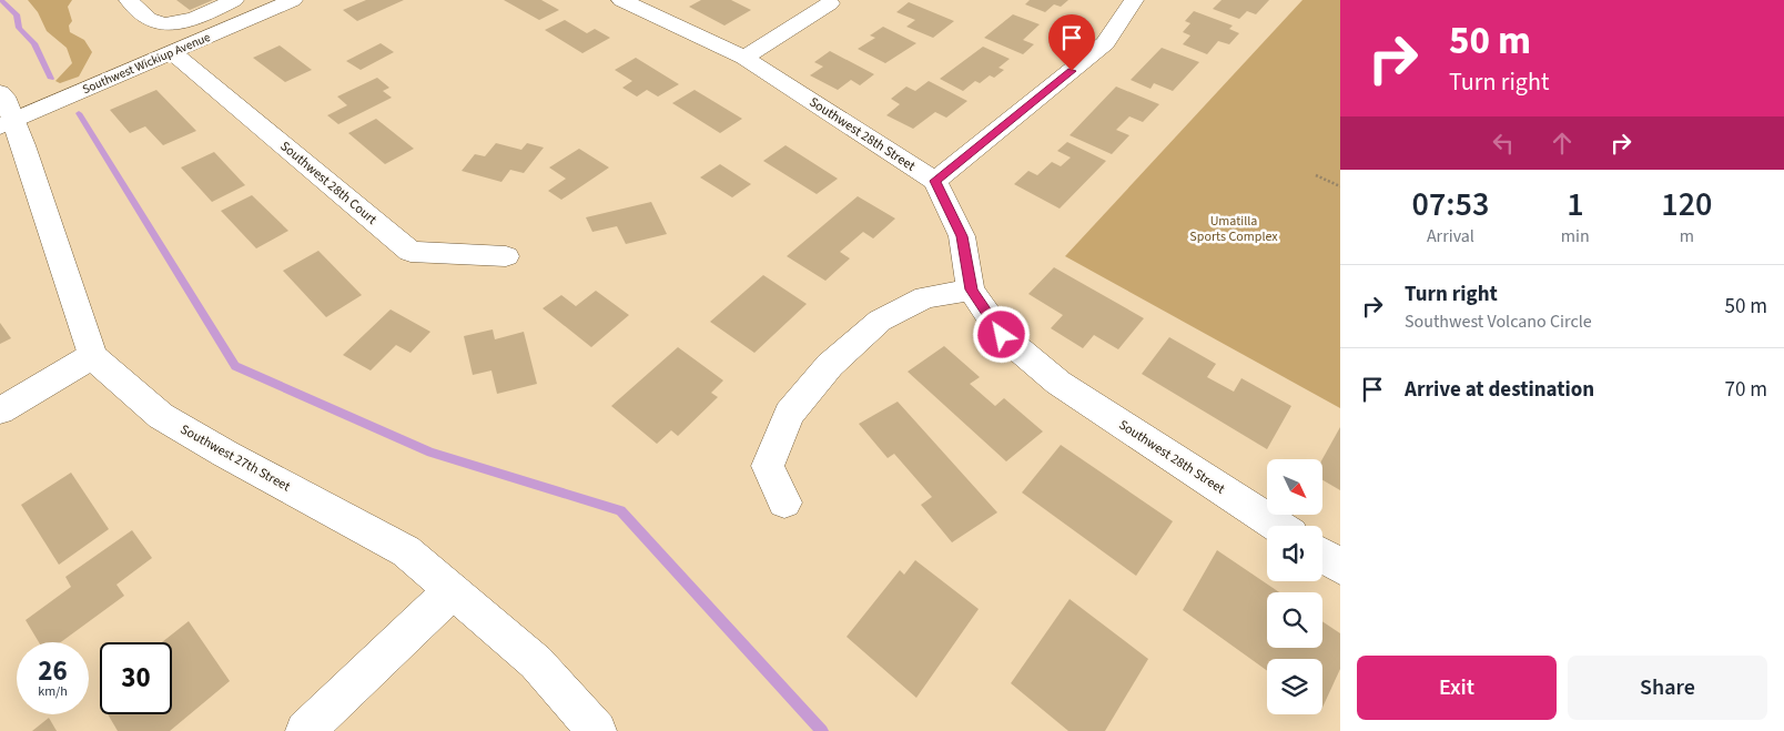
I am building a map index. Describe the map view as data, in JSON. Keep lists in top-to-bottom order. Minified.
{"streets":{"street":["Southwest Wickiup Avenue","Southwest 28th Street","Southwest 28th Court","Southwest 27th Street"]},"crossings":[["Southwest Wickiup Avenue","Southwest 28th Court"]],"parks":["Umatilla Sports Complex"],"north":"bottom right","page":{"turn":["50 m","Turn right"],"eta":["07:53","Arrival","1","min","120","m"],"list":[{"name":"Turn right","note":"Southwest Volcano Circle","value":"50 m"},{"name":"Arrive at destination","value":"70 m"}],"speed":"26 km/h","limit":"30","buttons":["Exit","Share"]}}
